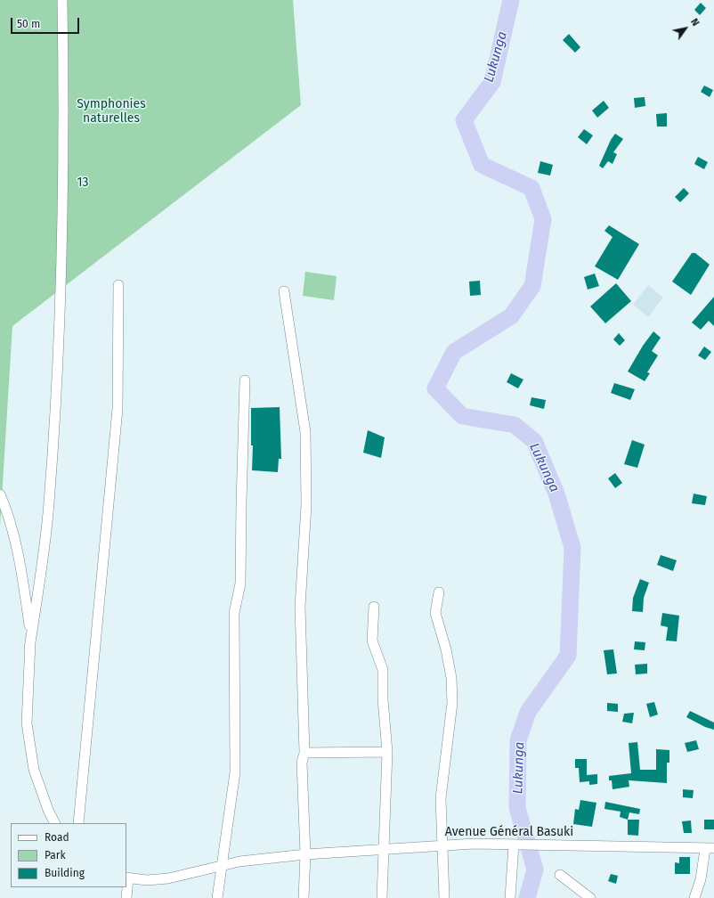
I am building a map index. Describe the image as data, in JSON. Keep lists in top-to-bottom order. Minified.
{"streets":{"street":["Avenue Général Basuki"]},"water":["Lukunga"],"parks":["Symphonies naturelles","13"],"legend":["Road","Park","Building"],"scale_bar":"50 m","north":"top right"}
